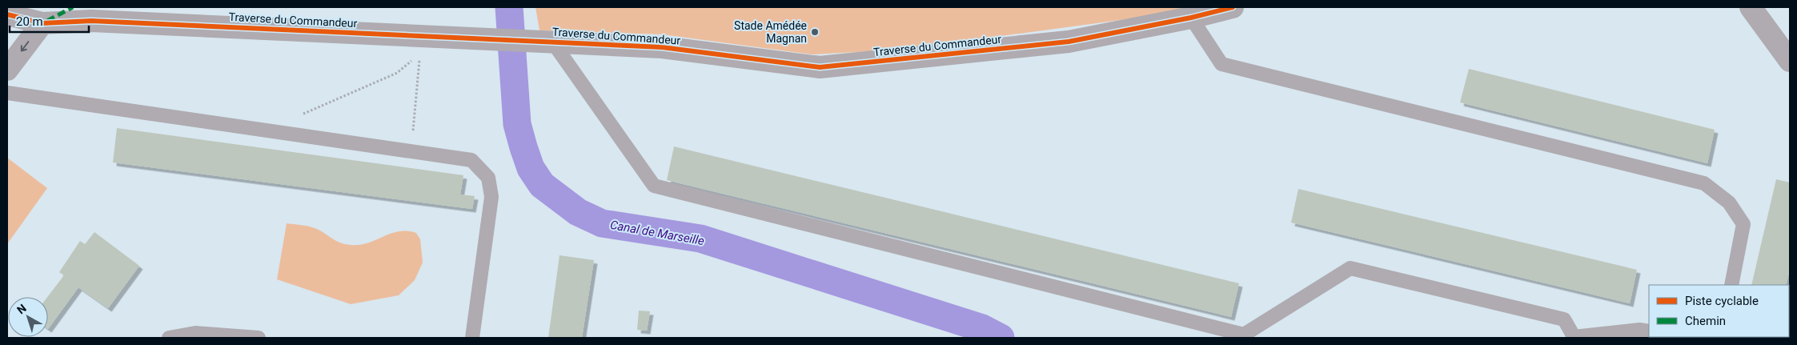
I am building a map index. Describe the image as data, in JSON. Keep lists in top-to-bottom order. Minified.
{"streets":{"street":["Traverse du Commandeur"]},"water":["Canal de Marseille"],"places":["Stade Amédée Magnan"],"legend":["Piste cyclable","Chemin"],"scale_bar":"20 m","north":"top left"}
